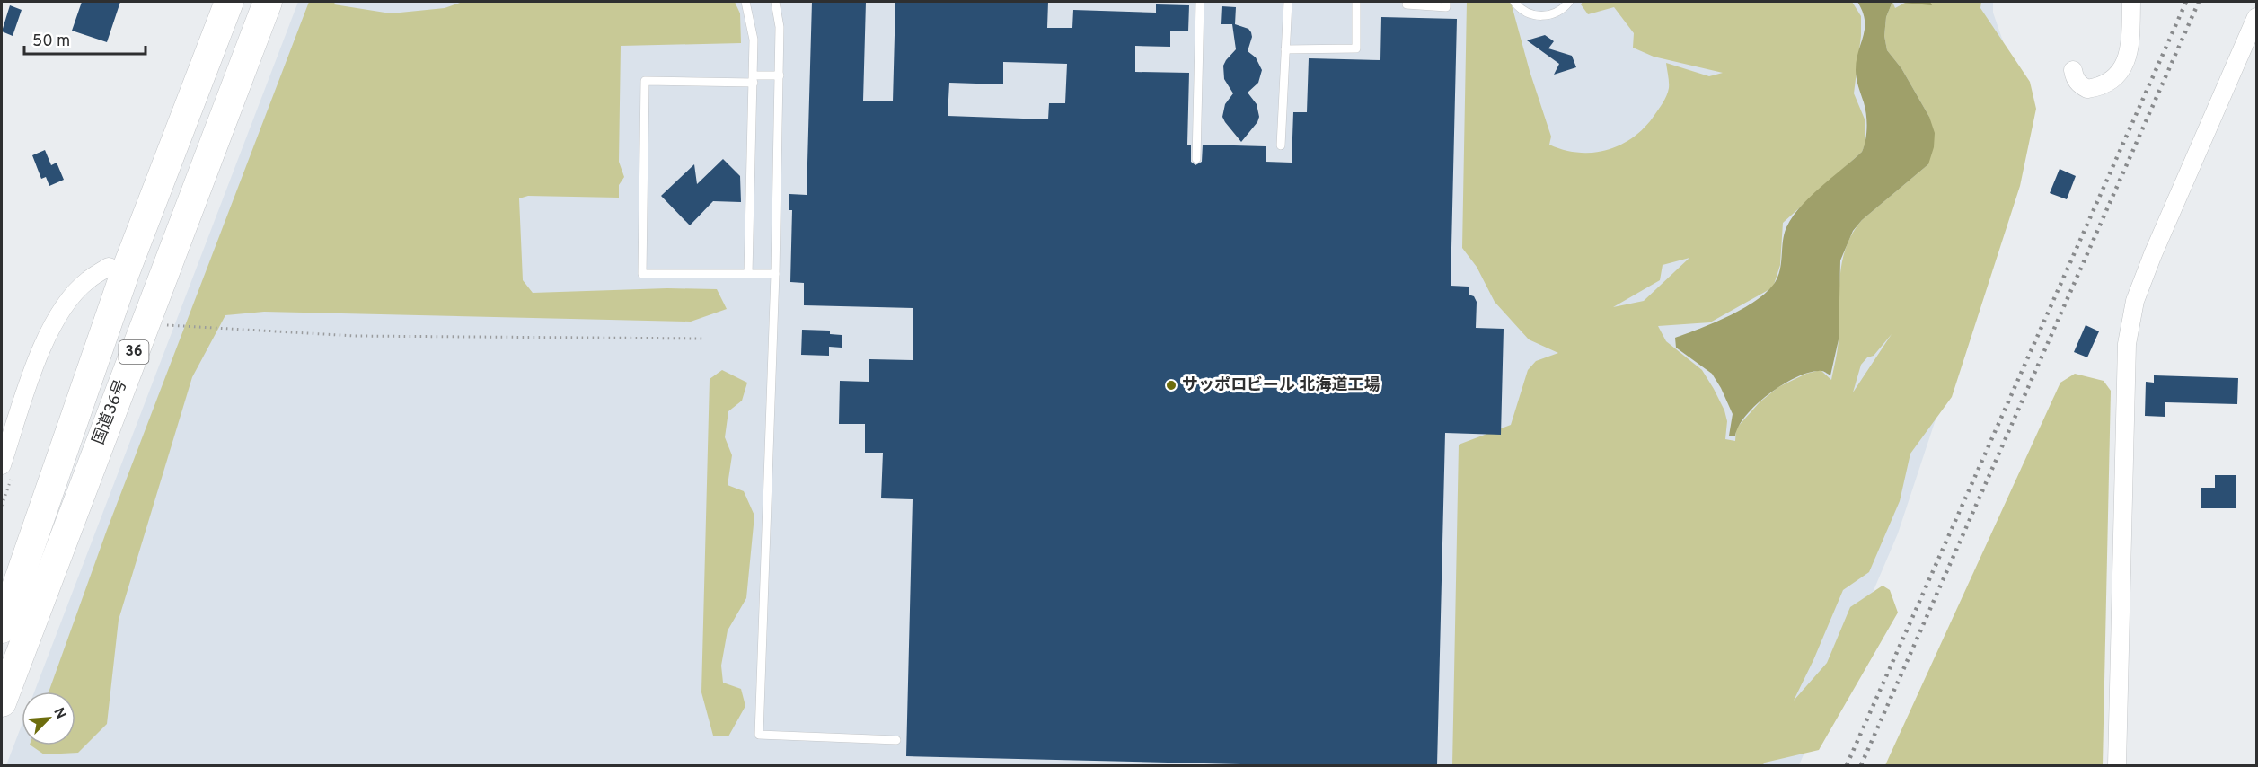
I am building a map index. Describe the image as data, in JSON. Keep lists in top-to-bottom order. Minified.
{"streets":{"highway":["36","国道36号"]},"places":["サッポロビール 北海道工場"],"scale_bar":"50 m","north":"top right"}
